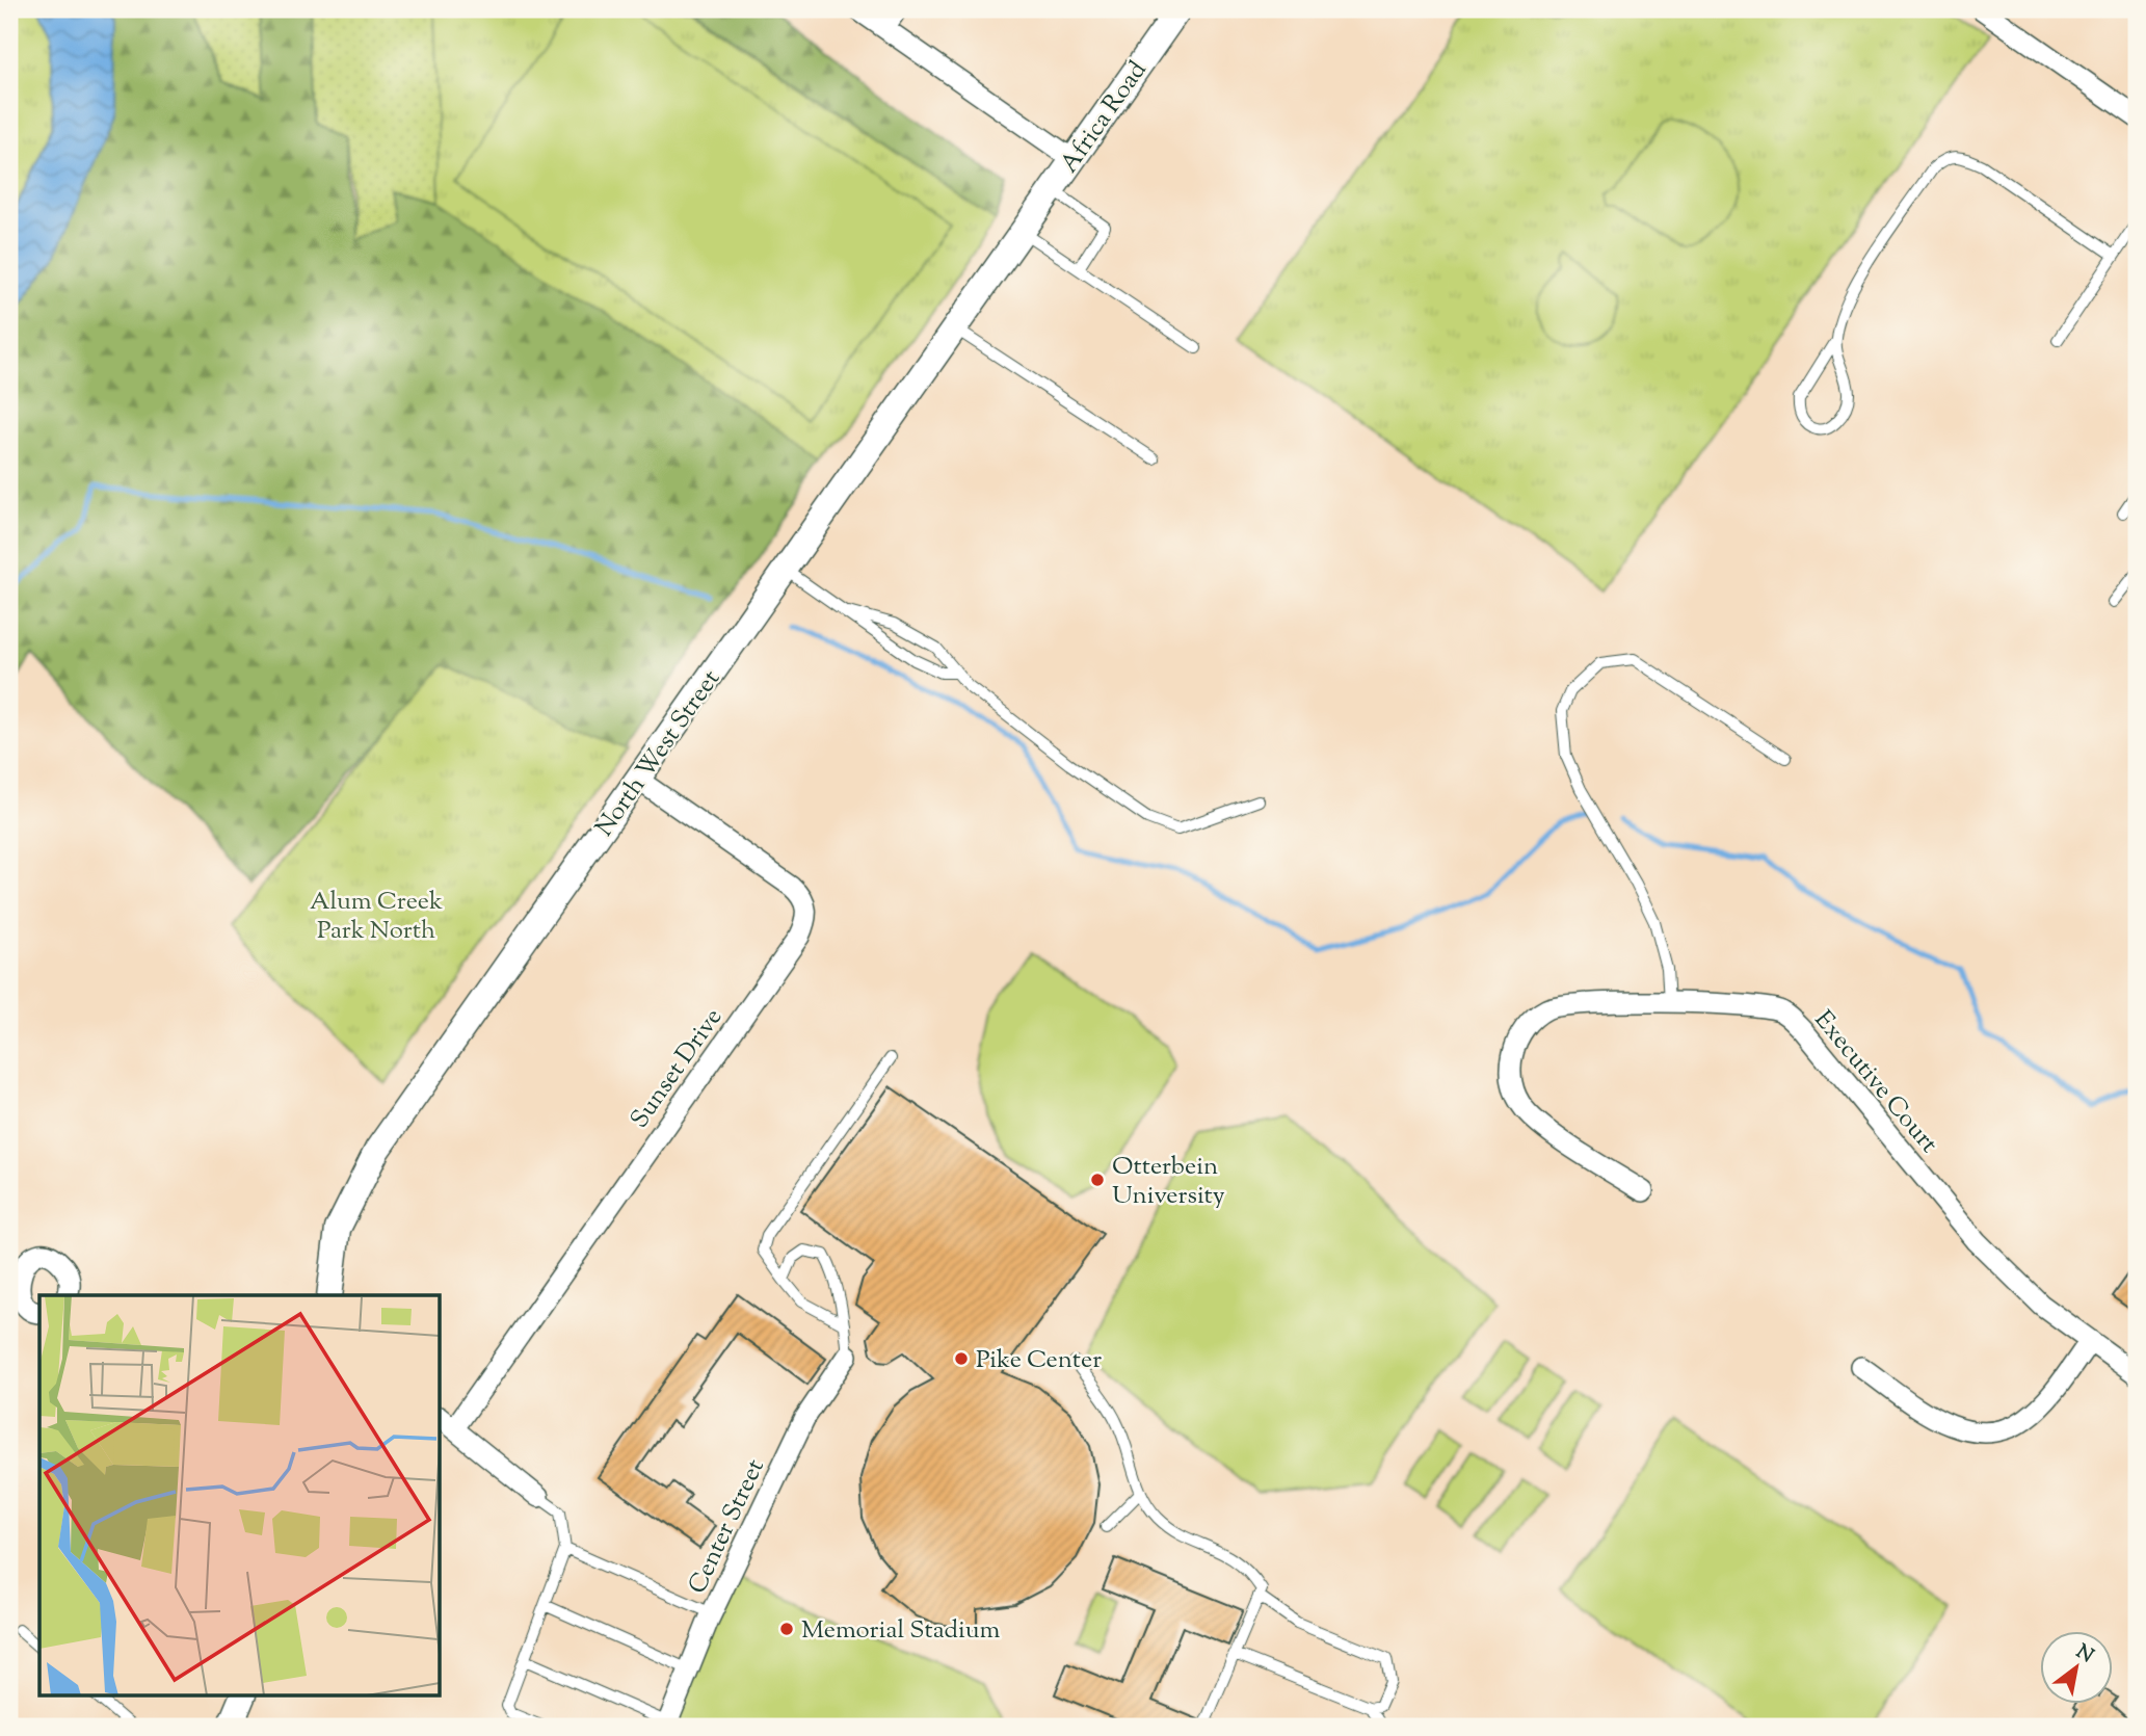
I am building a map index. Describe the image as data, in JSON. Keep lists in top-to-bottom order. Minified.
{"streets":{"street":["Africa Road","North West Street","Sunset Drive","Executive Court","Center Street"]},"crossings":[["Africa Road","North West Street"],["North West Street","Sunset Drive"]],"parks":["Alum Creek Park North"],"places":["Otterbein University","Pike Center","Memorial Stadium"],"north":"top right"}
